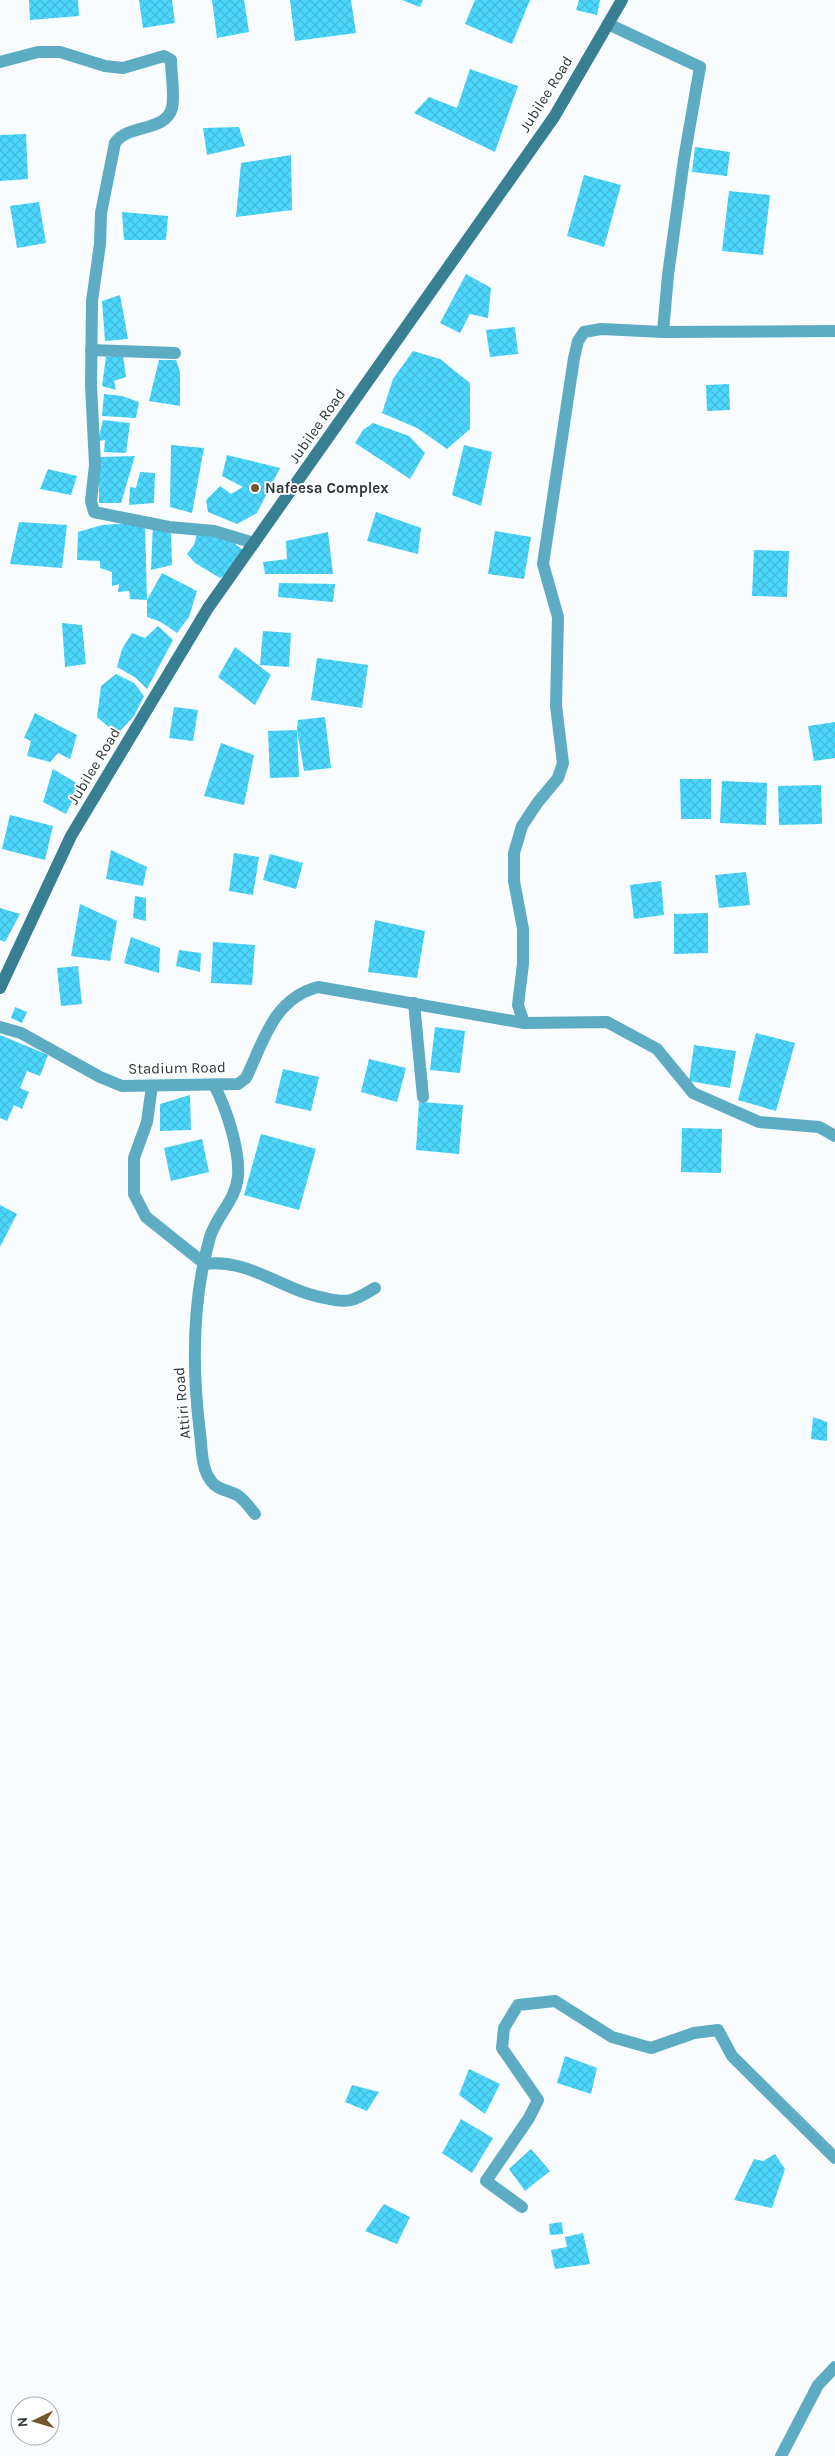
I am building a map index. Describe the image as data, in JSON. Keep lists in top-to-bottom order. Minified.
{"streets":{"main road":["Jubilee Road"],"street":["Stadium Road","Attiri Road"]},"crossings":[["Stadium Road","Attiri Road"]],"places":["Nafeesa Complex"],"north":"left"}
